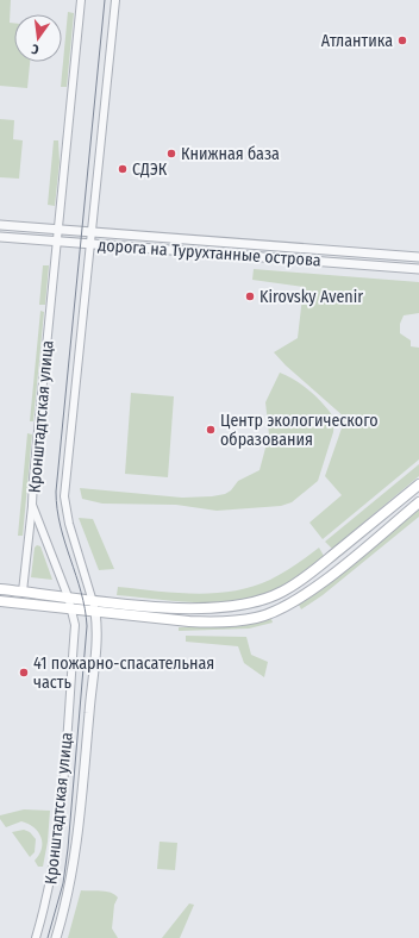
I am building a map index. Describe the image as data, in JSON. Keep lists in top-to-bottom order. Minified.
{"streets":{"street":["дорога на Турухтанные острова","Кронштадтская улица"]},"crossings":[["дорога на Турухтанные острова","Кронштадтская улица"]],"places":["Атлантика","Книжная база","СДЭК","Kirovsky Avenir","Центр экологического образования","41 пожарно-спасательная часть"],"north":"bottom"}
